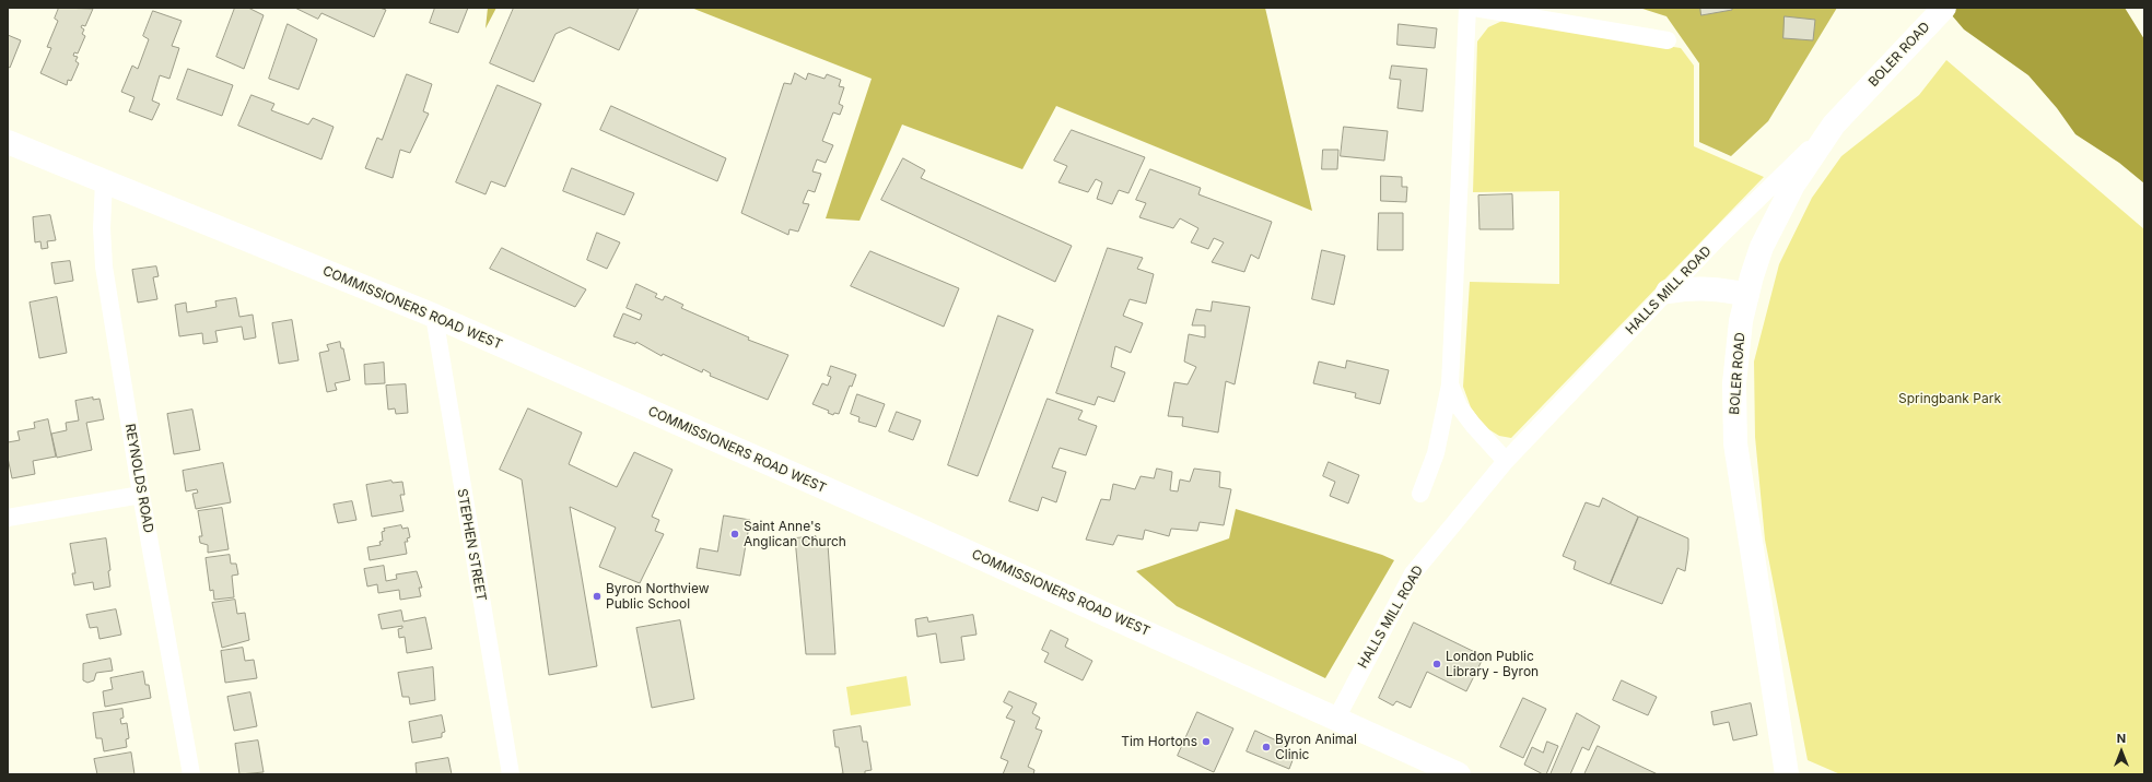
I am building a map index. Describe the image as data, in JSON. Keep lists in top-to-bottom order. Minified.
{"streets":{"main road":["BOLER ROAD","COMMISSIONERS ROAD WEST"],"street":["HALLS MILL ROAD","REYNOLDS ROAD","STEPHEN STREET"]},"crossings":[["BOLER ROAD","HALLS MILL ROAD"],["HALLS MILL ROAD","COMMISSIONERS ROAD WEST"],["COMMISSIONERS ROAD WEST","REYNOLDS ROAD"],["COMMISSIONERS ROAD WEST","STEPHEN STREET"]],"parks":["Springbank Park"],"places":["Saint Anne's Anglican Church","Byron Northview Public School","London Public Library - Byron","Tim Hortons","Byron Animal Clinic"],"north":"top"}
